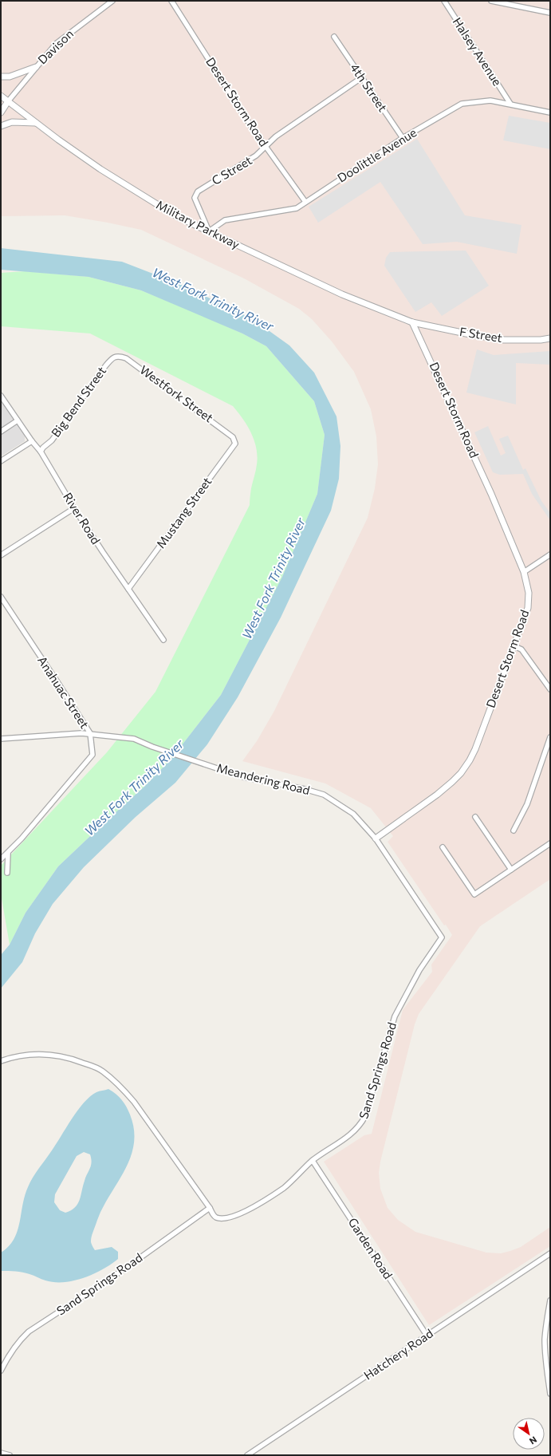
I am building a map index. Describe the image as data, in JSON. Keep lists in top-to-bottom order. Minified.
{"streets":{"street":["Davison","Halsey Avenue","4th Street","Desert Storm Road","Doolittle Avenue","C Street","Military Parkway","F Street","Westfork Street","Big Bend Street","Mustang Street","River Road","Anahuac Street","Meandering Road","Sand Springs Road","Garden Road","Hatchery Road"]},"crossings":[["Davison","Military Parkway"],["Halsey Avenue","Doolittle Avenue"],["4th Street","Doolittle Avenue"],["4th Street","C Street"],["Desert Storm Road","Doolittle Avenue"],["Desert Storm Road","C Street"],["Desert Storm Road","Military Parkway"],["Desert Storm Road","F Street"],["Desert Storm Road","Meandering Road"],["Doolittle Avenue","C Street"],["Doolittle Avenue","Military Parkway"],["C Street","Military Parkway"],["Military Parkway","F Street"],["Westfork Street","Big Bend Street"],["Westfork Street","Mustang Street"],["Big Bend Street","River Road"],["Mustang Street","River Road"],["Anahuac Street","Meandering Road"],["Meandering Road","Sand Springs Road"],["Sand Springs Road","Garden Road"],["Garden Road","Hatchery Road"]],"water":["West Fork Trinity River"],"north":"bottom right"}
